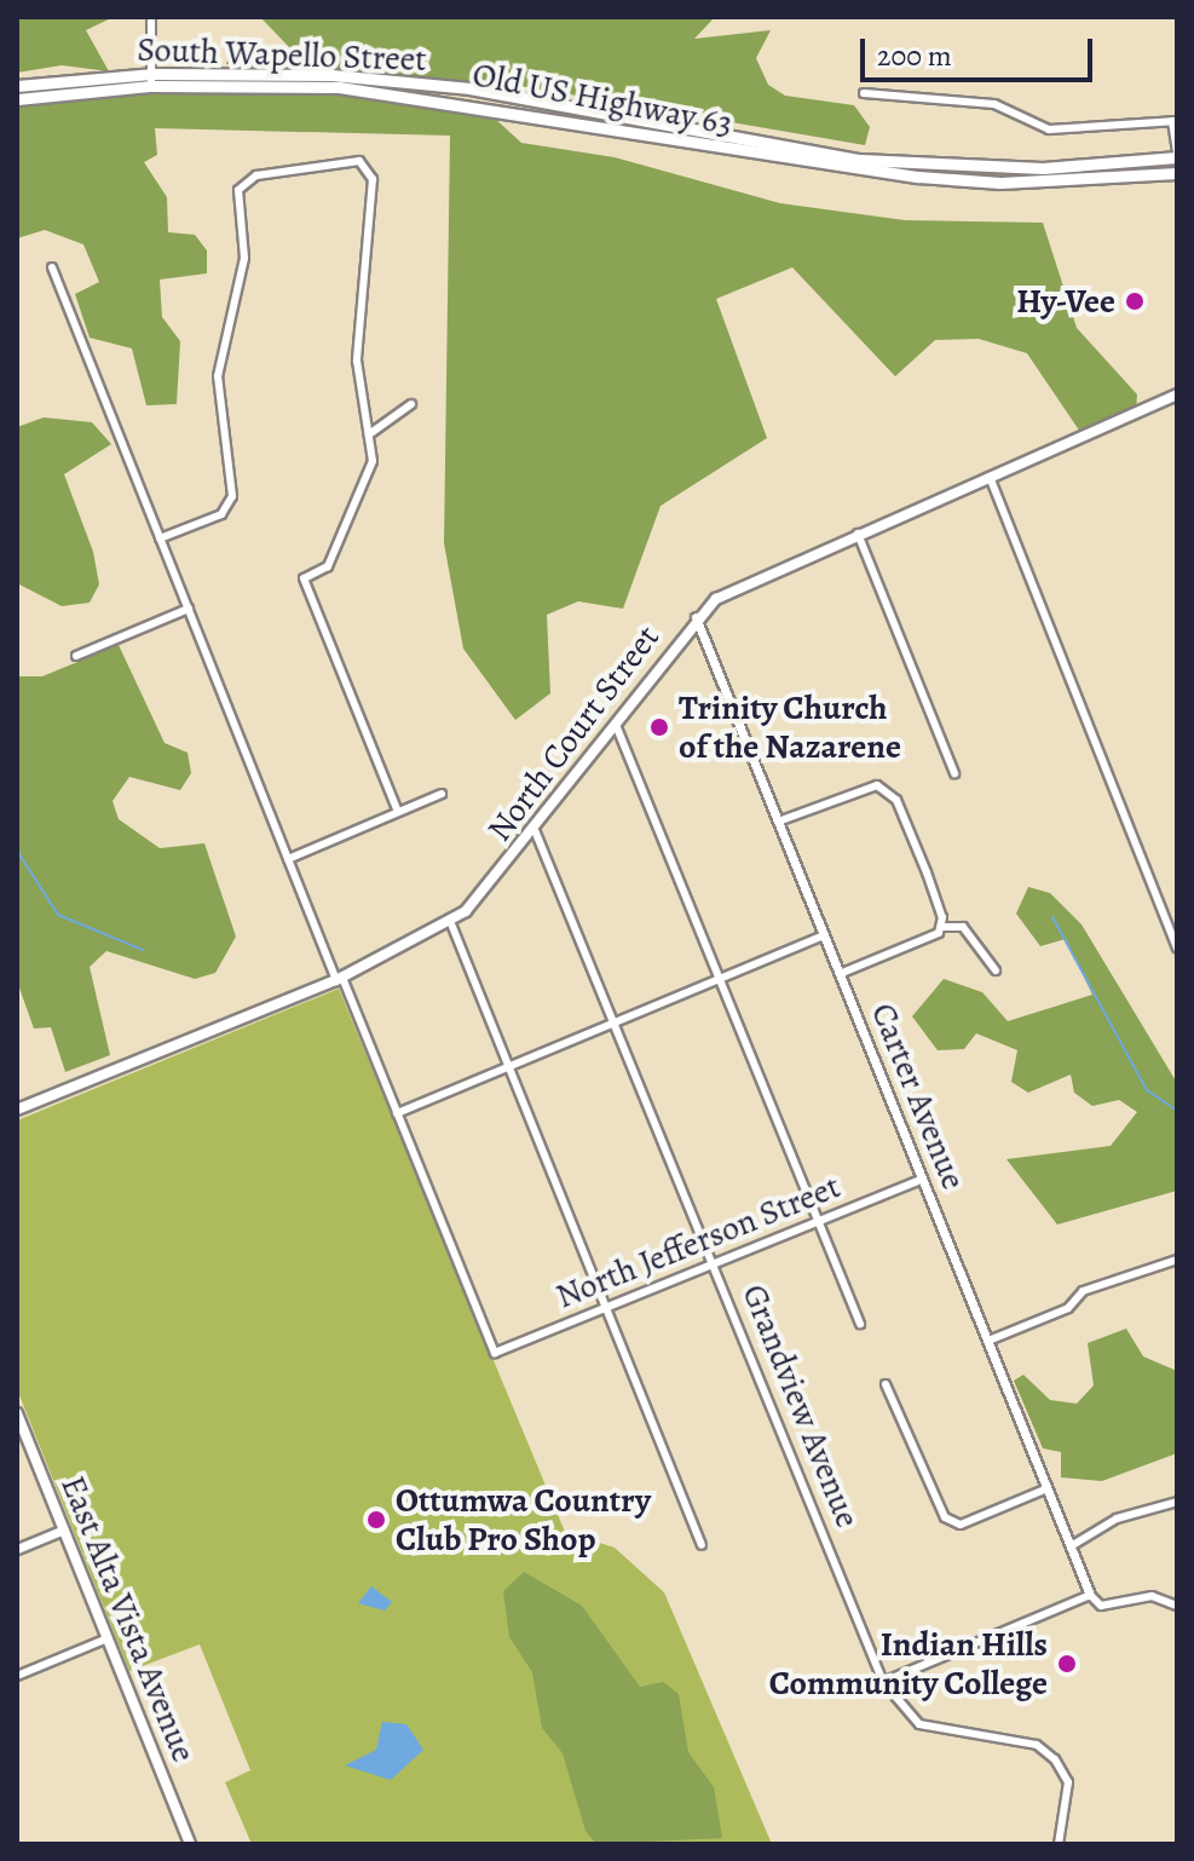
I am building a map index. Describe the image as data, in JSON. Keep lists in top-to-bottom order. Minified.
{"streets":{"highway":["South Wapello Street","Old US Highway 63"],"main road":["North Court Street","East Alta Vista Avenue"],"street":["Carter Avenue","North Jefferson Street","Grandview Avenue"]},"crossings":[["South Wapello Street","Old US Highway 63"],["North Court Street","Carter Avenue"],["North Court Street","Grandview Avenue"],["Carter Avenue","North Jefferson Street"],["North Jefferson Street","Grandview Avenue"]],"places":["Hy-Vee","Trinity Church of the Nazarene","Ottumwa Country Club Pro Shop","Indian Hills Community College"],"scale_bar":"200 m"}
